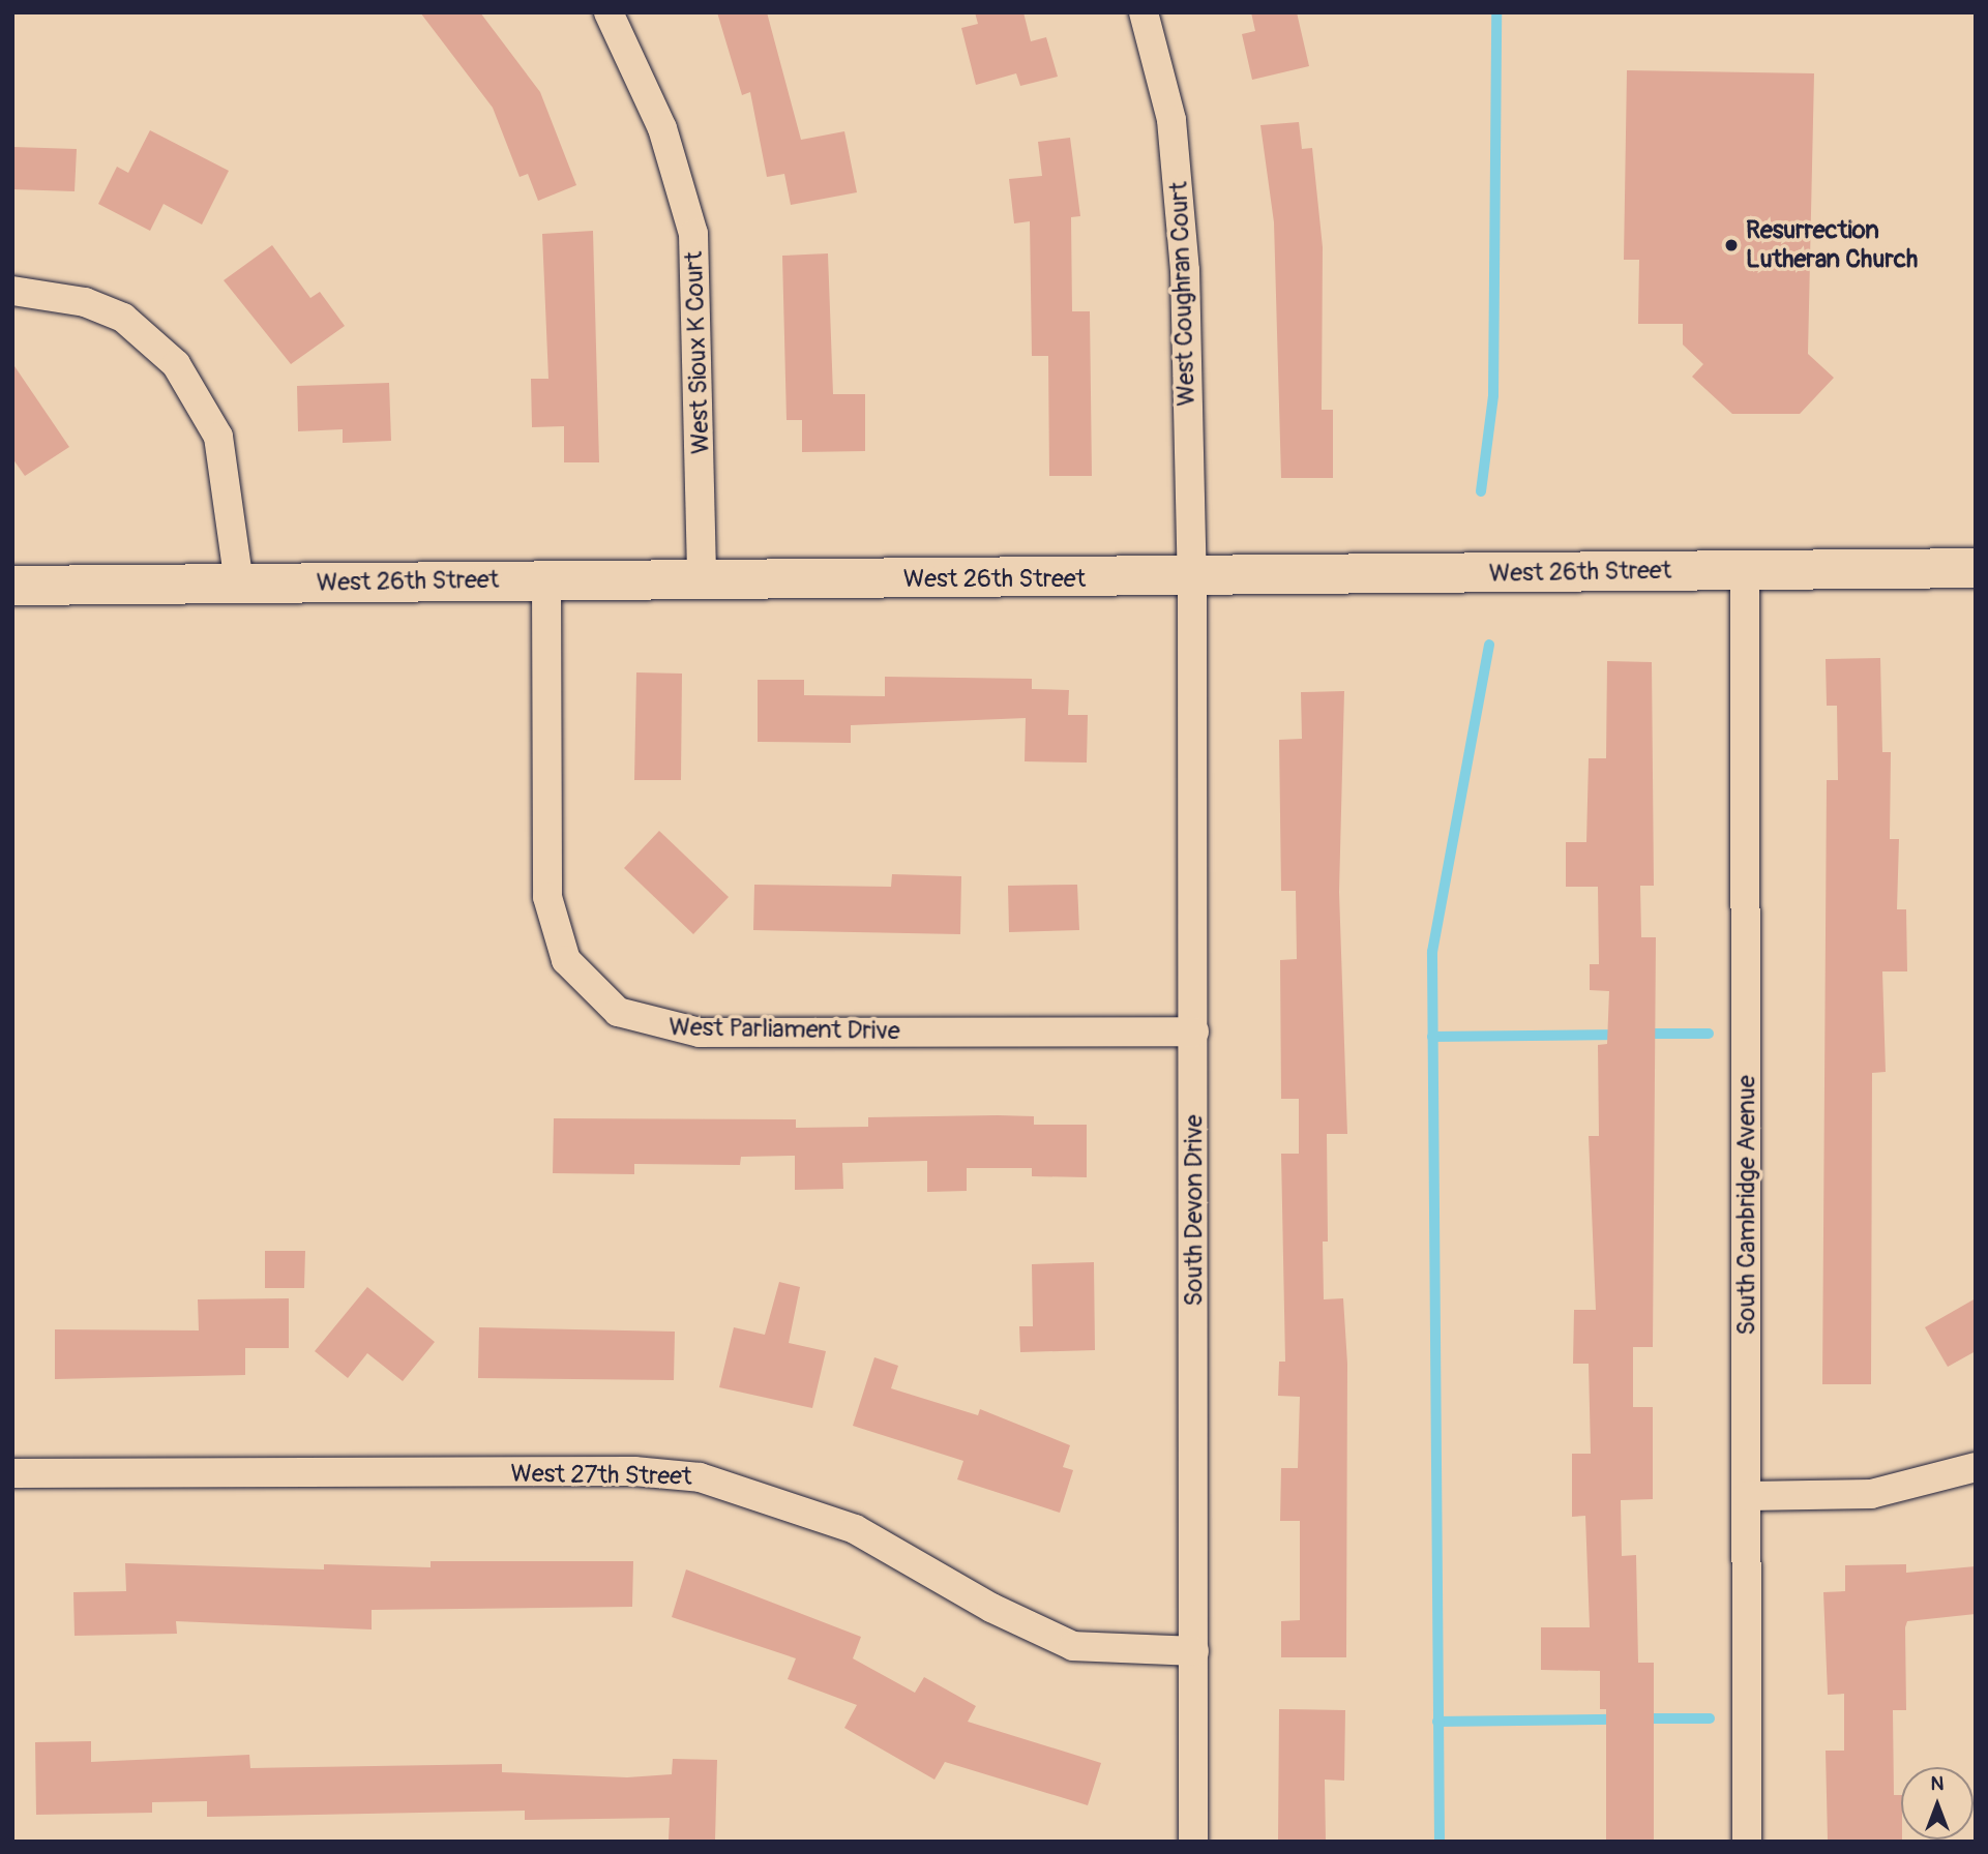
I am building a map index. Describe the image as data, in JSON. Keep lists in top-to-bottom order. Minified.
{"streets":{"main road":["West 26th Street"],"street":["West Coughran Court","West Sioux K Court","West Parliament Drive","South Cambridge Avenue","South Devon Drive","West 27th Street"]},"crossings":[["West Coughran Court","West 26th Street"],["West Coughran Court","South Devon Drive"],["West Sioux K Court","West 26th Street"],["West 26th Street","West Parliament Drive"],["West 26th Street","South Cambridge Avenue"],["West 26th Street","South Devon Drive"],["West Parliament Drive","South Devon Drive"],["South Devon Drive","West 27th Street"]],"places":["Resurrection Lutheran Church"],"north":"top"}
